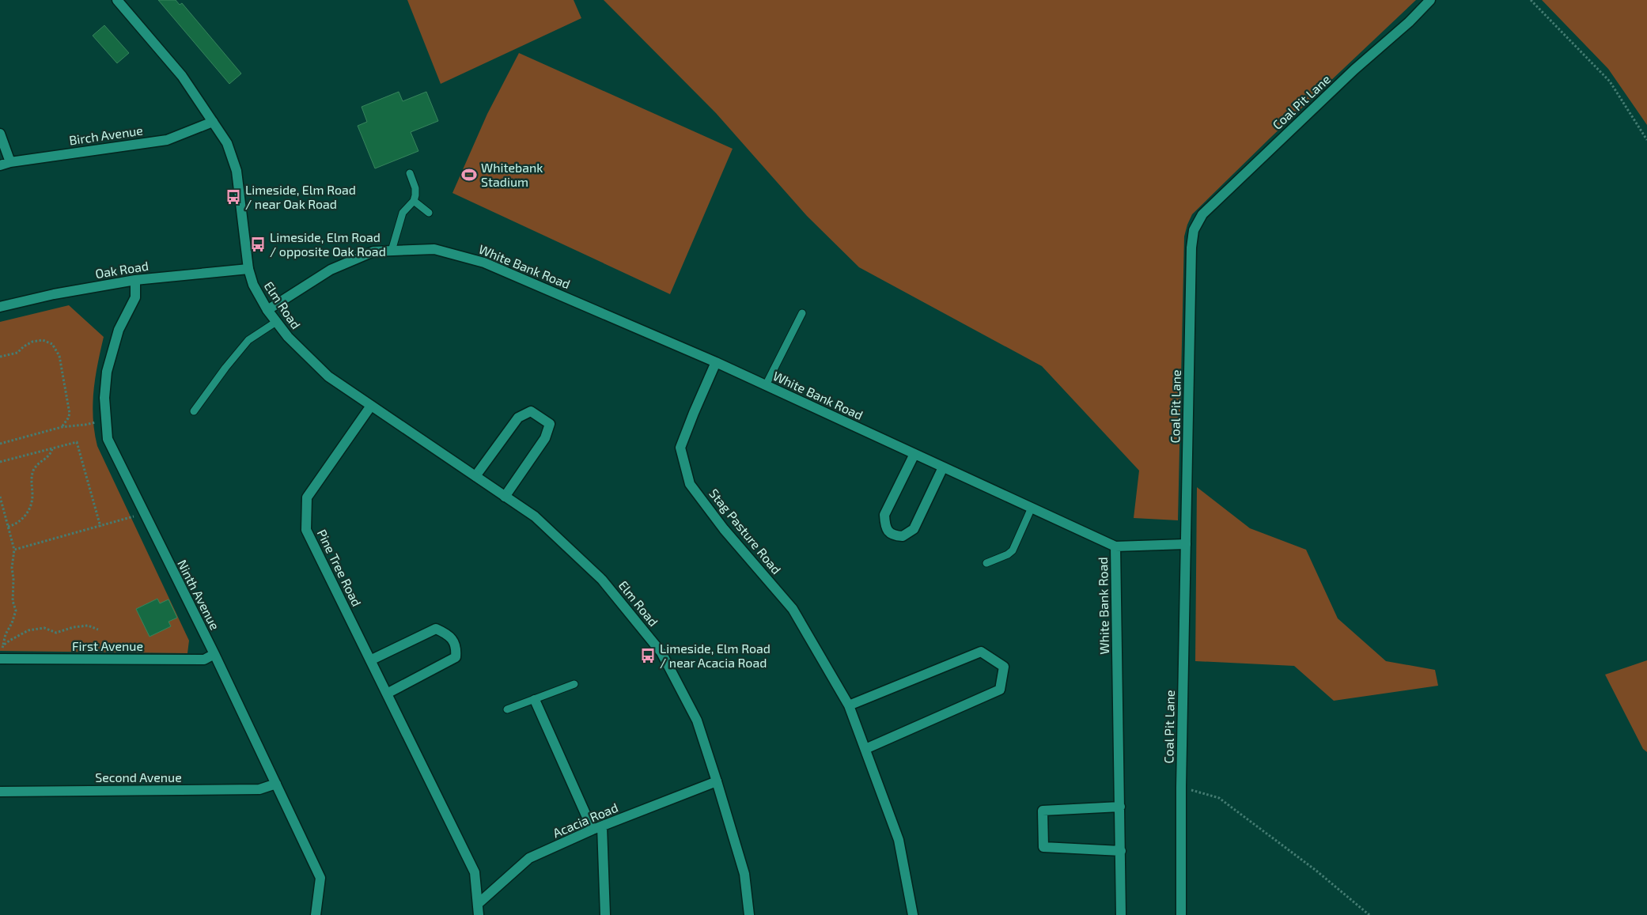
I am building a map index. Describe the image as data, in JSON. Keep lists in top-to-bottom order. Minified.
{"streets":{"street":["Coal Pit Lane","Birch Avenue","White Bank Road","Oak Road","Elm Road","Stag Pasture Road","Pine Tree Road","Ninth Avenue","First Avenue","Second Avenue","Acacia Road"]},"crossings":[["Birch Avenue","Elm Road"],["White Bank Road","Elm Road"],["White Bank Road","Stag Pasture Road"],["Oak Road","Elm Road"],["Oak Road","Ninth Avenue"],["Elm Road","Pine Tree Road"],["Elm Road","Acacia Road"],["Pine Tree Road","Acacia Road"],["Ninth Avenue","First Avenue"],["Ninth Avenue","Second Avenue"]],"places":{"sports":["Whitebank Stadium"],"bus stop":["Limeside, Elm Road / near Oak Road","Limeside, Elm Road / opposite Oak Road","Limeside, Elm Road / near Acacia Road"]}}
